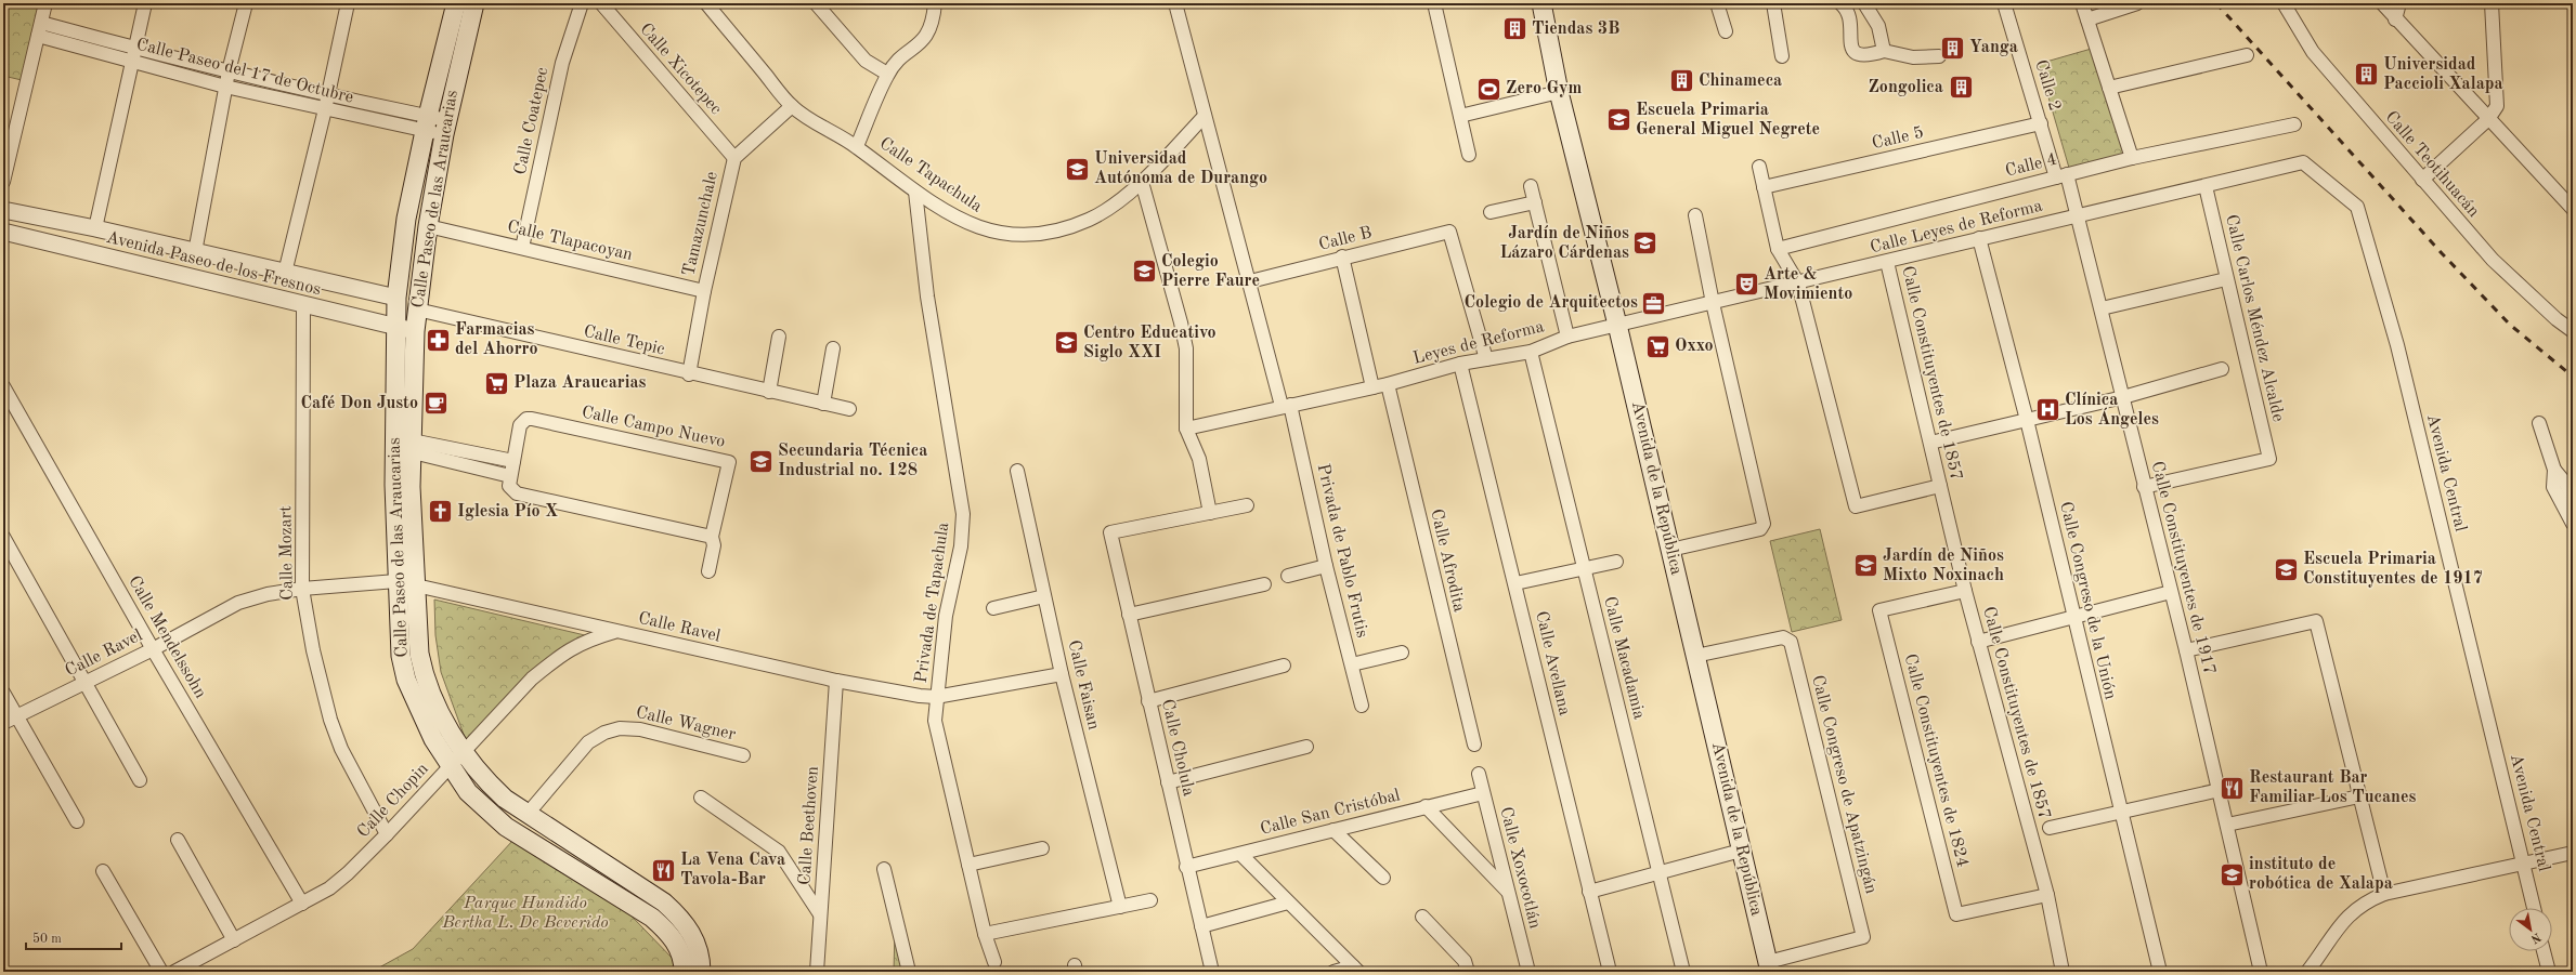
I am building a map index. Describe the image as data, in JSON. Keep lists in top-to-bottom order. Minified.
{"streets":{"main road":["Calle Paseo de las Araucarias","Avenida de la República"],"street":["Calle Xicotepec","Calle Paseo del 17 de Octubre","Calle 2","Calle Coatepec","Calle 5","Calle Teotihuacán","Calle 4","Calle Tapachula","Tamazunchale","Calle Leyes de Reforma","Calle B","Calle Tlapacoyan","Avenida Paseo de los Fresnos","Calle Carlos Méndez Alcalde","Calle Tepic","Leyes de Reforma","Calle Constituyentes de 1857","Calle Campo Nuevo","Avenida Central","Privada de Pablo Frutis","Calle Mozart","Calle Afrodita","Calle Constituyentes de 1917","Calle Congreso de la Unión","Privada de Tapachula","Calle Ravel","Calle Mendelssohn","Calle Macadamia","Calle Avellana","Calle Faisan","Calle Wagner","Calle Cholula","Calle Constituyentes de 1824","Calle Congreso de Apatzingán","Calle Chopin","Calle San Cristóbal","Calle Beethoven","Calle Xoxocotlán"]},"crossings":[["Calle Xicotepec","Tamazunchale"],["Calle Paseo del 17 de Octubre","Calle Paseo de las Araucarias"],["Calle 2","Calle 5"],["Calle 2","Calle 4"],["Calle 2","Calle Constituyentes de 1917"],["Calle Coatepec","Calle Tlapacoyan"],["Calle 4","Calle Constituyentes de 1917"],["Calle Tapachula","Tamazunchale"],["Calle Tapachula","Privada de Pablo Frutis"],["Calle Tapachula","Privada de Tapachula"],["Calle Paseo de las Araucarias","Calle Tlapacoyan"],["Calle Paseo de las Araucarias","Avenida Paseo de los Fresnos"],["Calle Paseo de las Araucarias","Calle Tepic"],["Calle Paseo de las Araucarias","Calle Ravel"],["Calle Paseo de las Araucarias","Calle Wagner"],["Calle Paseo de las Araucarias","Calle Chopin"],["Tamazunchale","Calle Tlapacoyan"],["Tamazunchale","Calle Tepic"],["Calle Leyes de Reforma","Calle Carlos Méndez Alcalde"],["Calle Leyes de Reforma","Leyes de Reforma"],["Calle Leyes de Reforma","Calle Constituyentes de 1857"],["Calle Leyes de Reforma","Avenida Central"],["Calle Leyes de Reforma","Avenida de la República"],["Calle Leyes de Reforma","Calle Constituyentes de 1917"],["Calle Leyes de Reforma","Calle Congreso de la Unión"],["Calle B","Leyes de Reforma"],["Calle B","Privada de Pablo Frutis"],["Avenida Paseo de los Fresnos","Calle Mozart"],["Calle Carlos Méndez Alcalde","Calle Constituyentes de 1917"],["Leyes de Reforma","Avenida de la República"],["Leyes de Reforma","Calle Afrodita"],["Leyes de Reforma","Calle Macadamia"],["Leyes de Reforma","Calle Avellana"],["Calle Constituyentes de 1857","Calle Constituyentes de 1824"],["Avenida de la República","Calle Congreso de Apatzingán"],["Calle Mozart","Calle Ravel"],["Calle Mozart","Calle Chopin"],["Privada de Tapachula","Calle Ravel"],["Calle Ravel","Calle Mendelssohn"],["Calle Ravel","Calle Faisan"],["Calle Ravel","Calle Chopin"],["Calle Ravel","Calle Beethoven"],["Calle Mendelssohn","Calle Chopin"],["Calle Cholula","Calle San Cristóbal"],["Calle San Cristóbal","Calle Xoxocotlán"]],"parks":["Parque Hundido Bertha L. De Beverido"],"places":{"building":["Tiendas 3B","Yanga","Universidad Paccioli Xalapa","Chinameca","Zongolica"],"sports":["Zero Gym"],"school or university":["Escuela Primaria General Miguel Negrete","Universidad Autónoma de Durango","Jardín de Niños Lázaro Cárdenas","Colegio Pierre Faure","Centro Educativo Siglo XXI","Secundaria Técnica Industrial no. 128","Jardín de Niños Mixto Noxinach","Escuela Primaria Constituyentes de 1917","instituto de robótica de Xalapa"],"theatre":["Arte & Movimiento"],"office":["Colegio de Arquitectos"],"pharmacy":["Farmacias del Ahorro"],"supermarket":["Oxxo","Plaza Araucarias"],"cafe":["Café Don Justo"],"hospital":["Clínica Los Ángeles"],"church":["Iglesia Pío X"],"restaurant":["Restaurant Bar Familiar Los Tucanes","La Vena Cava Tavola-Bar"]},"scale_bar":"50 m","north":"bottom right"}
